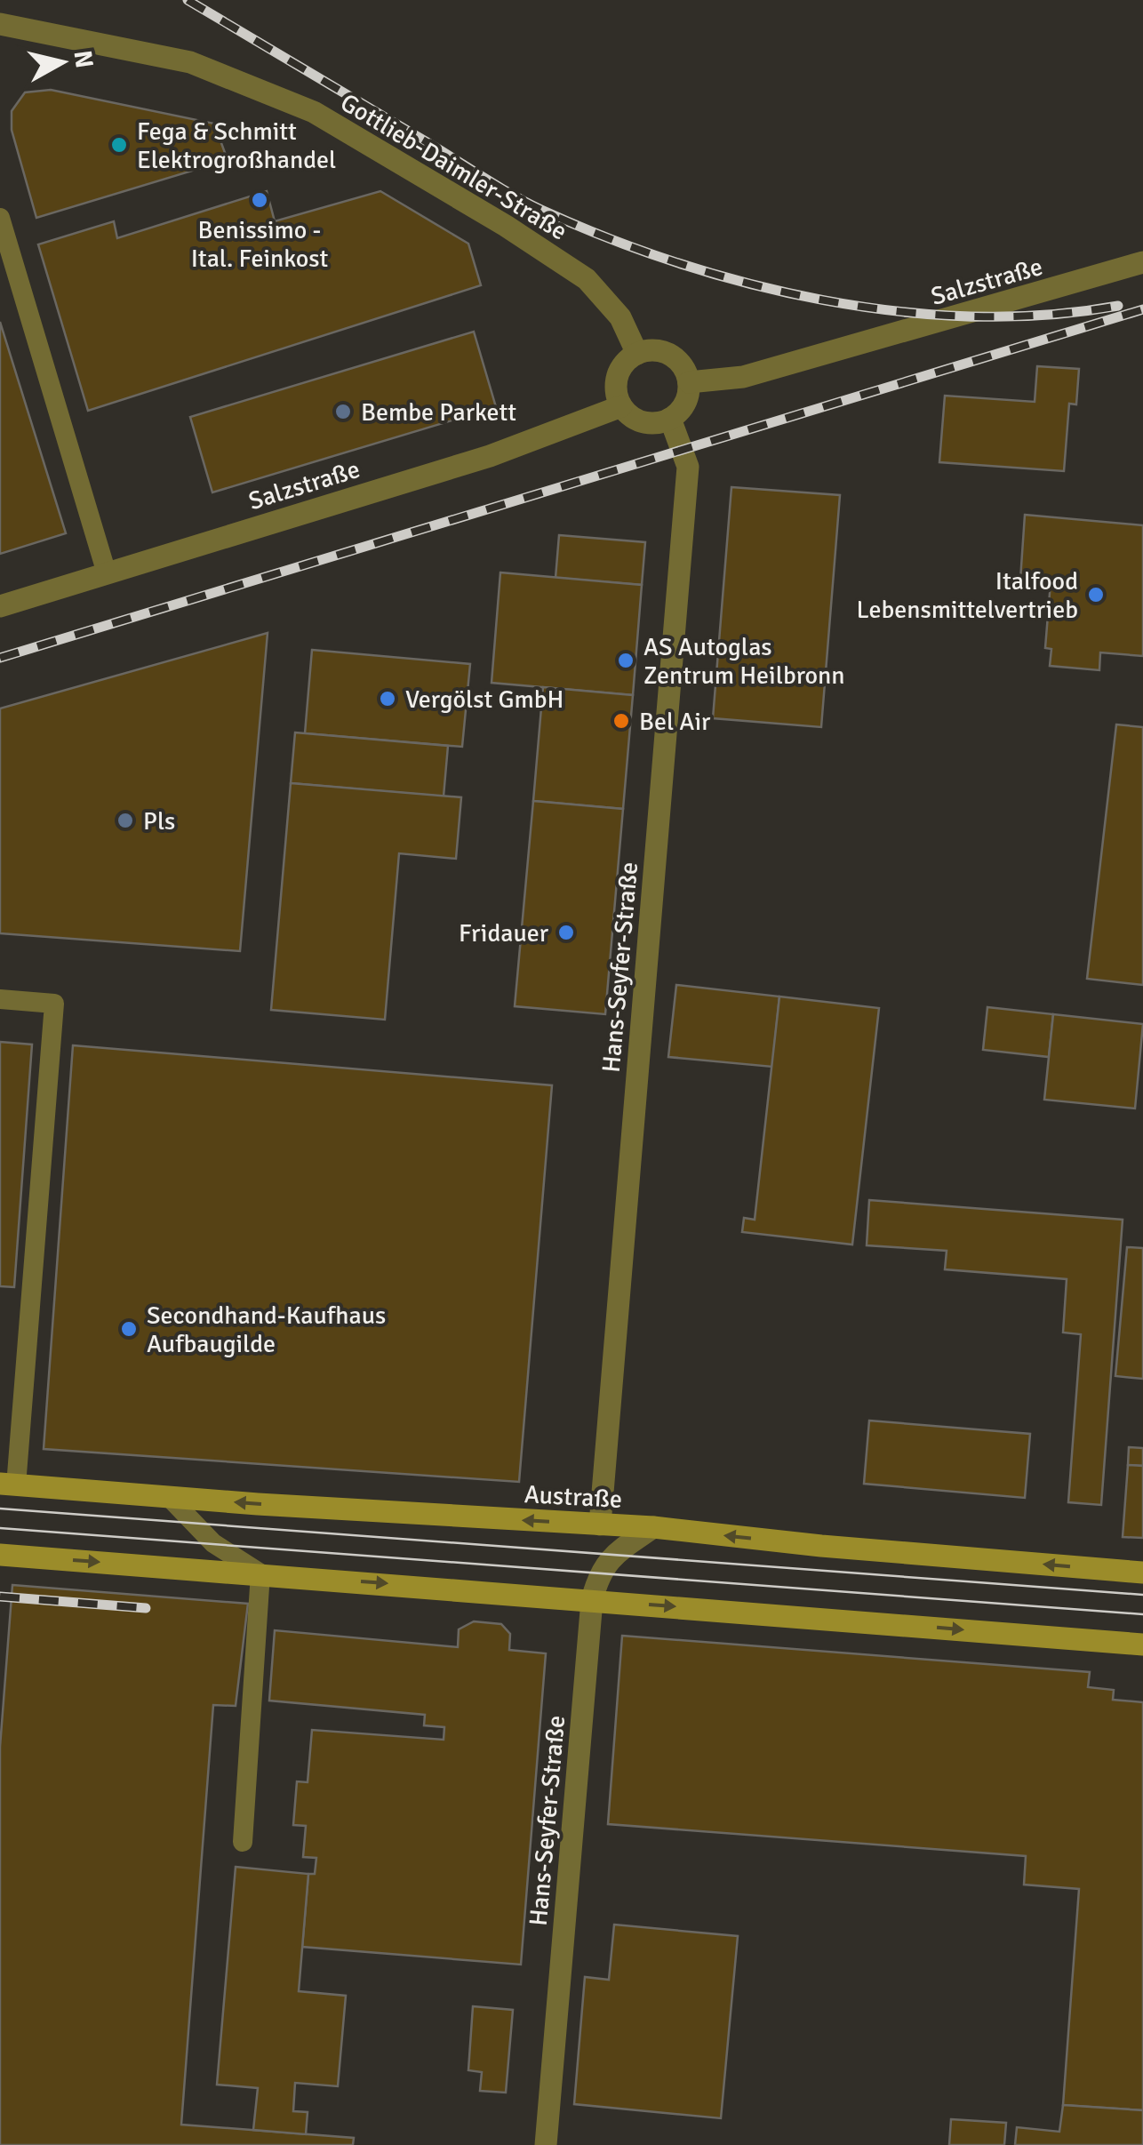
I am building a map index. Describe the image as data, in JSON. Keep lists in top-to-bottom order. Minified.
{"streets":{"main road":["Austraße"],"street":["Gottlieb-Daimler-Straße","Salzstraße","Hans-Seyfer-Straße"]},"crossings":[["Gottlieb-Daimler-Straße","Salzstraße"],["Gottlieb-Daimler-Straße","Hans-Seyfer-Straße"],["Salzstraße","Hans-Seyfer-Straße"],["Hans-Seyfer-Straße","Austraße"]],"places":["Fega & Schmitt Elektrogroßhandel","Benissimo - Ital. Feinkost","Bembe Parkett","Italfood Lebensmittelvertrieb","AS Autoglas Zentrum Heilbronn","Vergölst GmbH","Bel Air","Pls","Fridauer","Secondhand-Kaufhaus Aufbaugilde"],"north":"right"}
